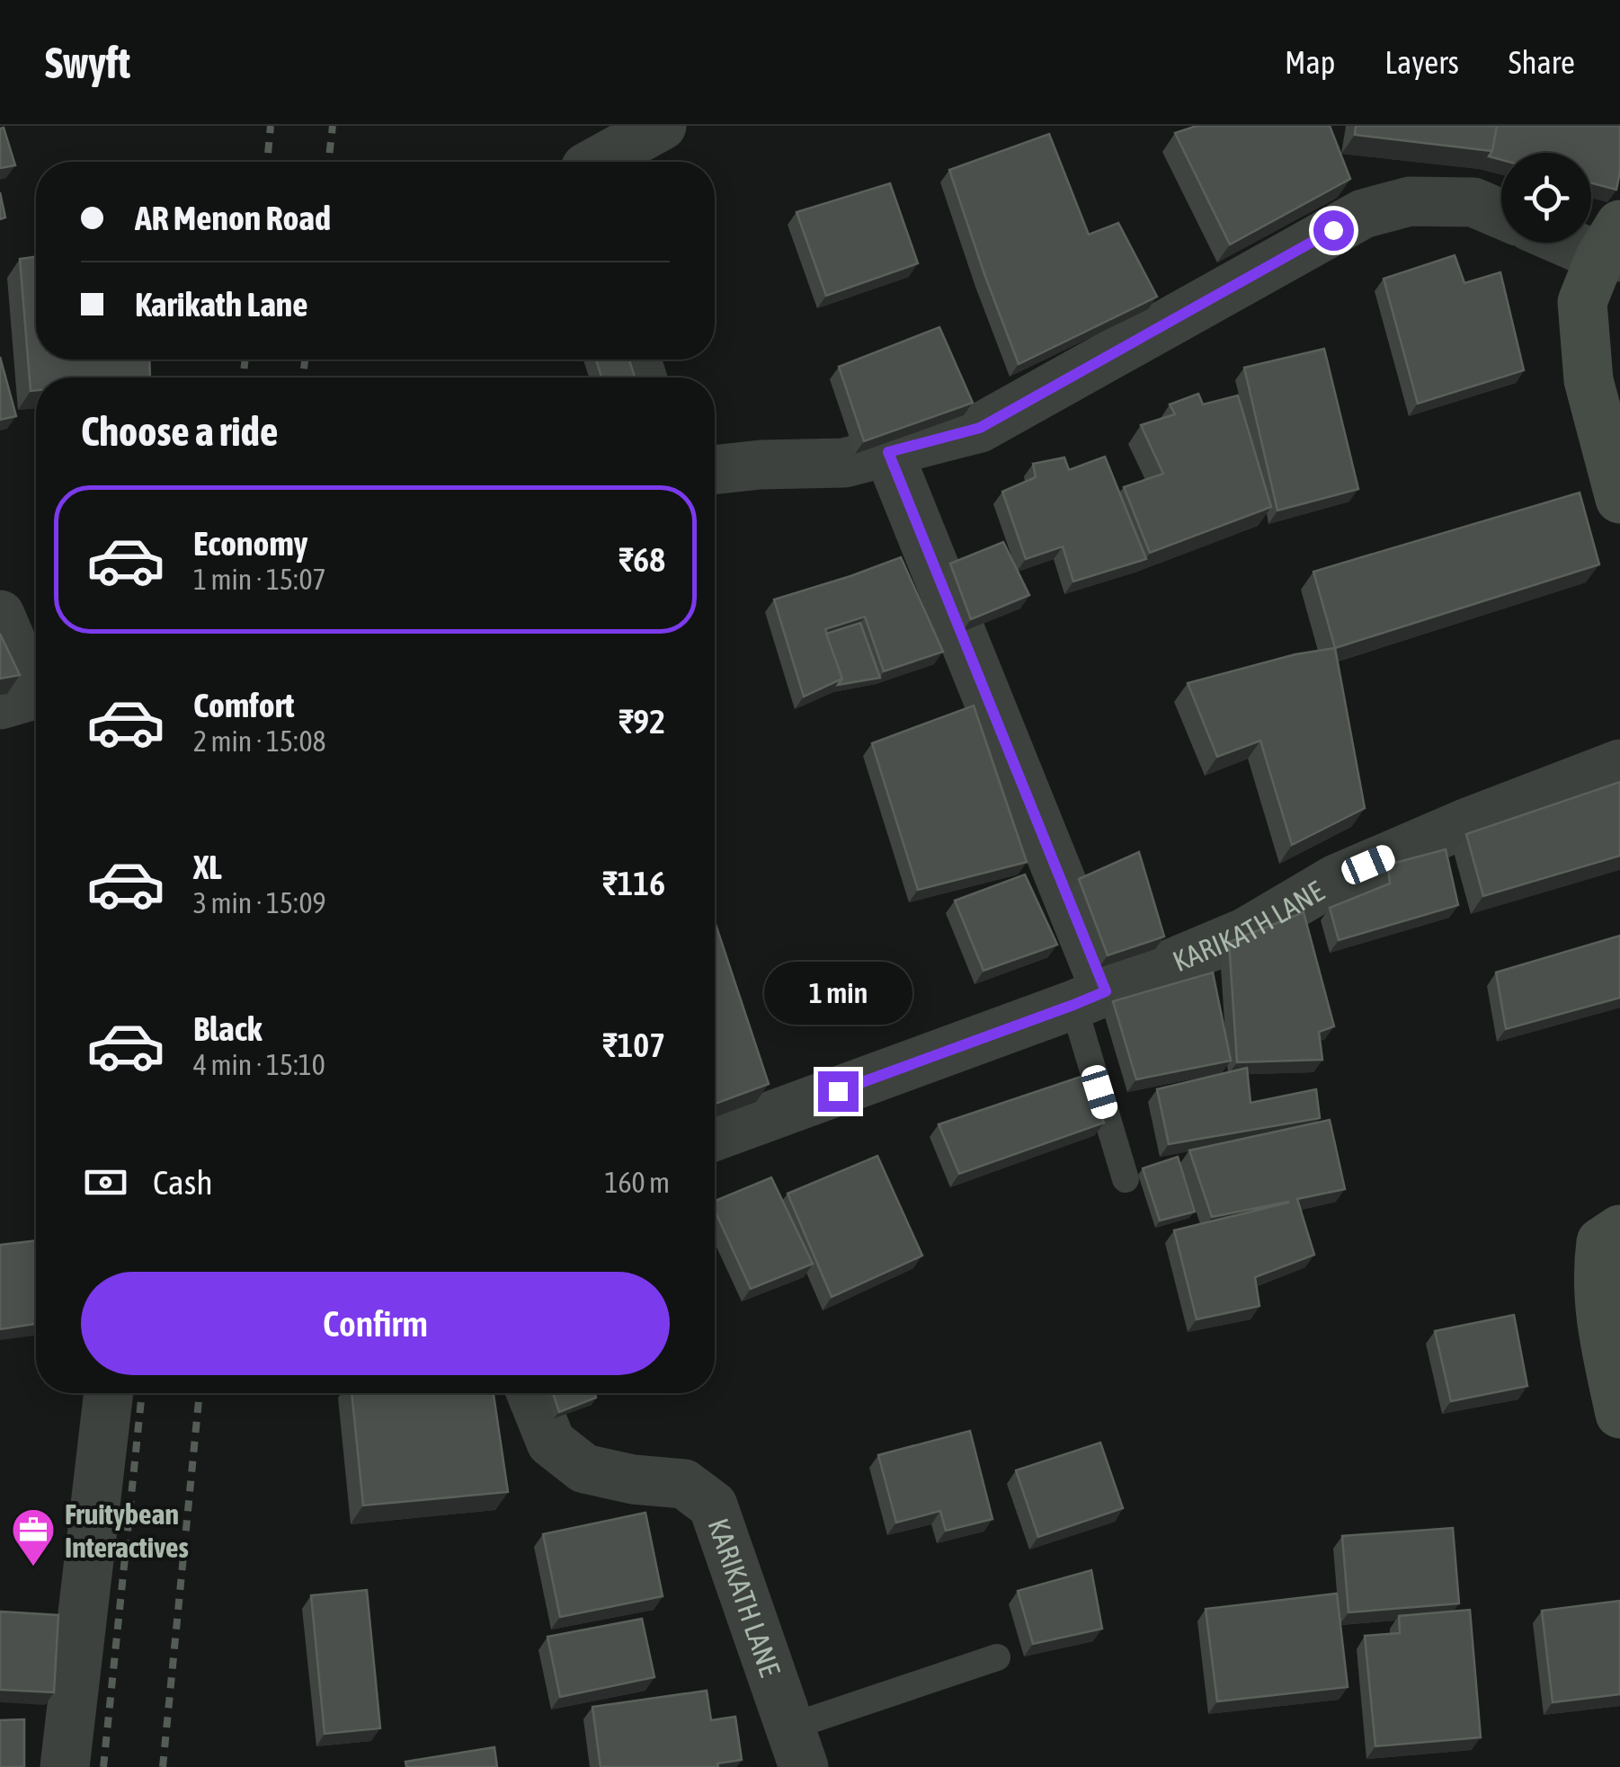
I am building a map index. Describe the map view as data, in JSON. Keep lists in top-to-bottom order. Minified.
{"streets":{"street":["KARIKATH LANE"]},"places":{"office":["Fruitybean Interactives"]},"page":{"header":"Swyft","nav":["Map","Layers","Share"],"banner":["AR Menon Road","Karikath Lane"],"heading":"Choose a ride","list":[{"name":"Economy","note":"1 min · 15:07","value":"₹68"},{"name":"Comfort","note":"2 min · 15:08","value":"₹92"},{"name":"XL","note":"3 min · 15:09","value":"₹116"},{"name":"Black","note":"4 min · 15:10","value":"₹107"}],"bubble":"1 min","pay":["Cash","160 m"],"buttons":"Confirm"}}
